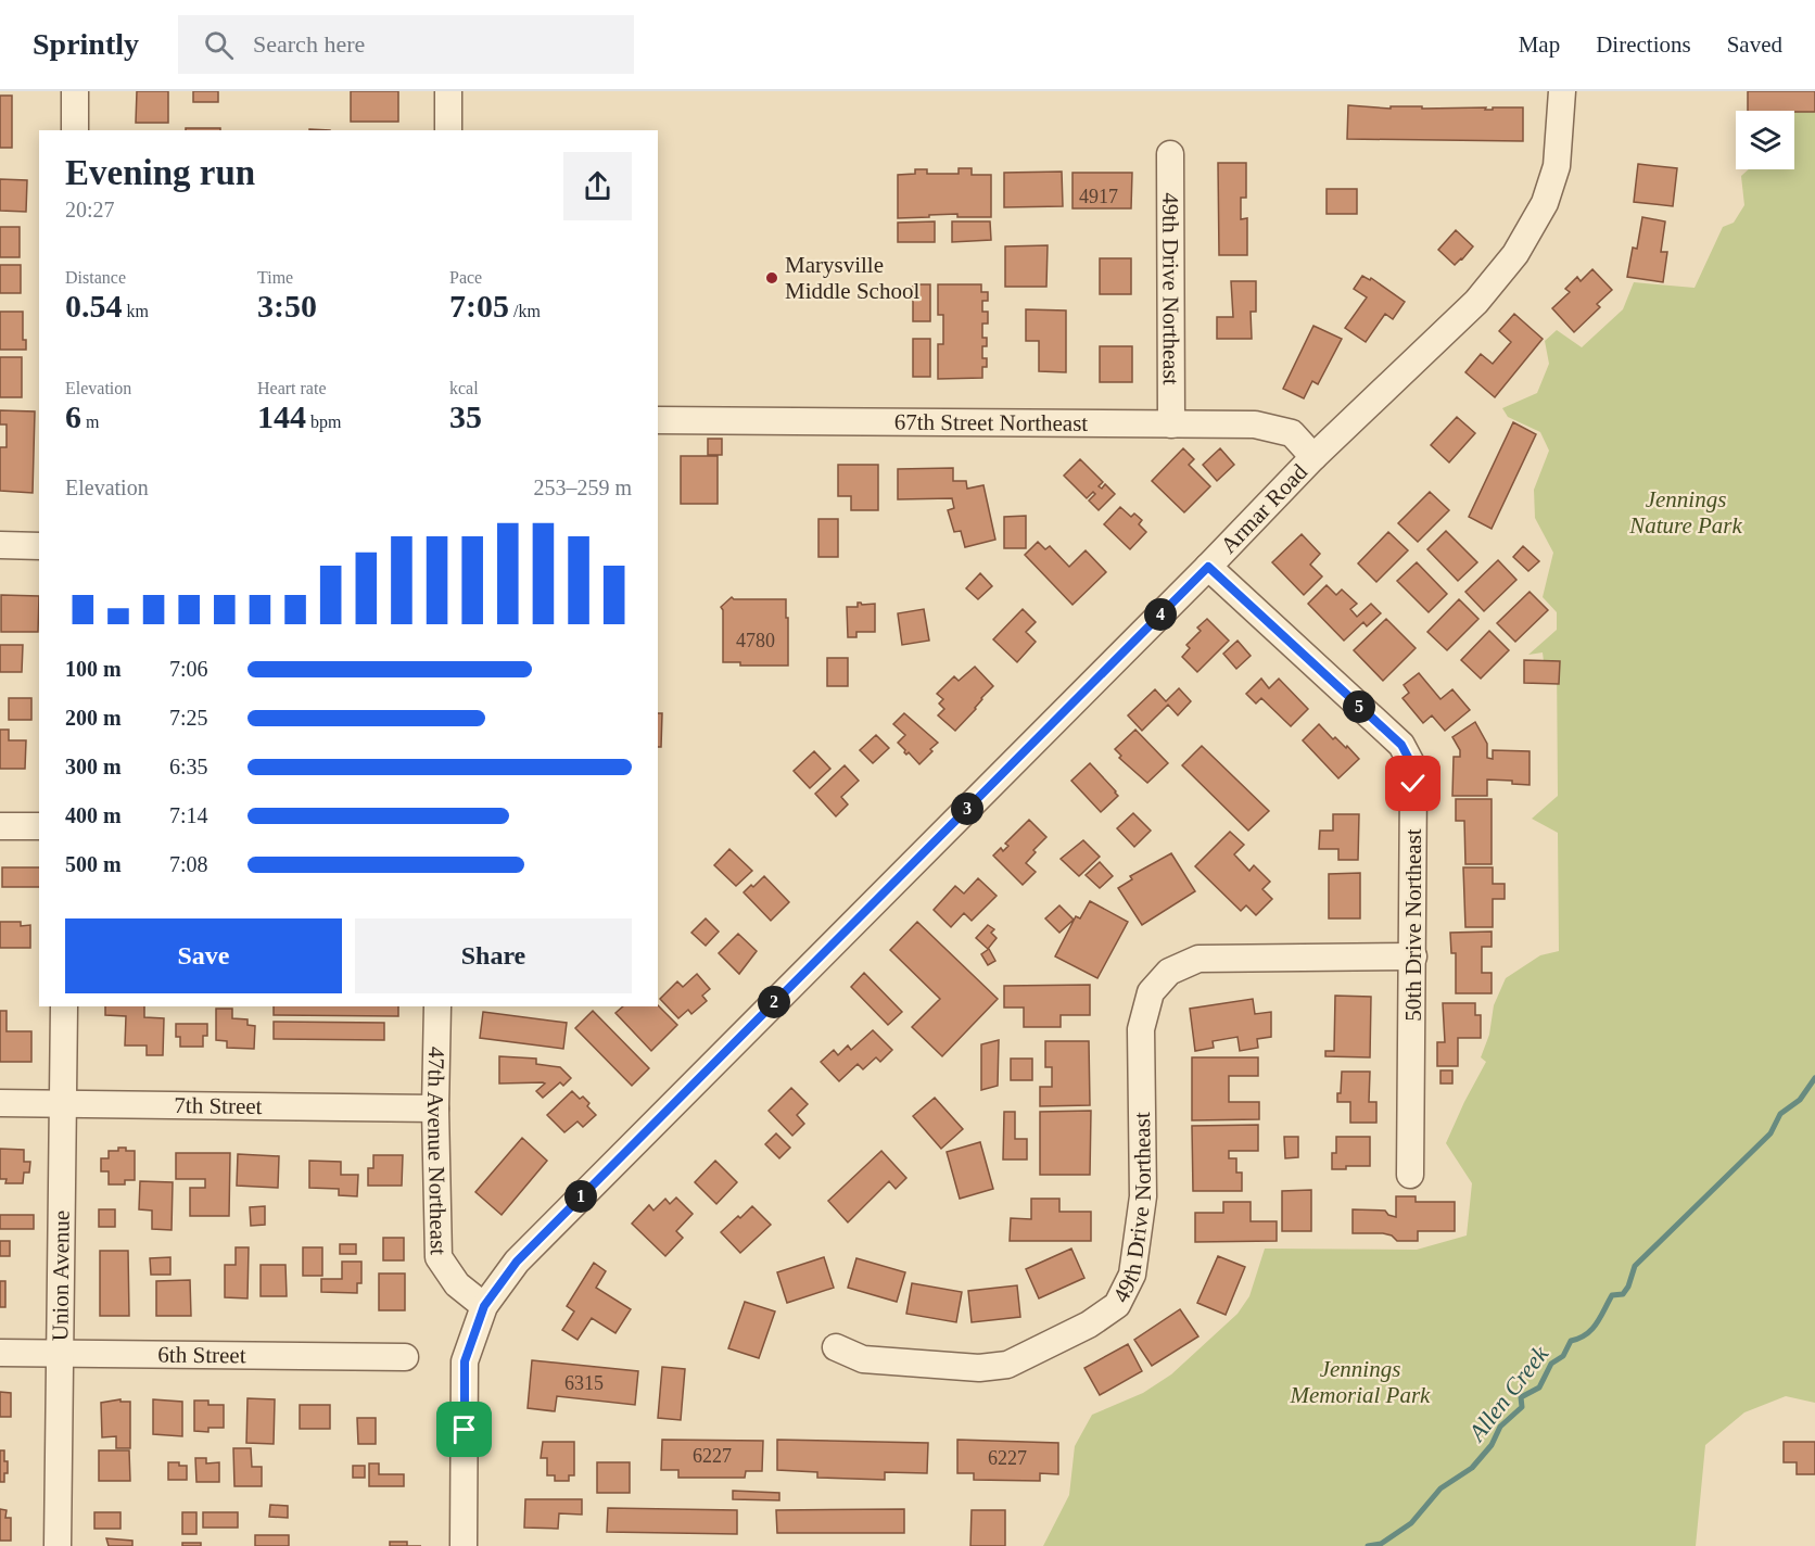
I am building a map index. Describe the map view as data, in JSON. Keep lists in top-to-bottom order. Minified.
{"streets":{"street":["49th Drive Northeast","67th Street Northeast","Armar Road","50th Drive Northeast","7th Street","47th Avenue Northeast","Union Avenue","6th Street"]},"crossings":[["49th Drive Northeast","67th Street Northeast"],["49th Drive Northeast","50th Drive Northeast"],["67th Street Northeast","Armar Road"],["Armar Road","50th Drive Northeast"],["Armar Road","47th Avenue Northeast"],["7th Street","47th Avenue Northeast"],["7th Street","Union Avenue"],["Union Avenue","6th Street"]],"water":["Allen Creek"],"parks":["Jennings Nature Park","Jennings Memorial Park"],"places":["Marysville Middle School"],"house_numbers":["4917","4780","6315","6227","6227"],"page":{"header":"Sprintly","search":"Search here","nav":["Map","Directions","Saved"],"heading":["Evening run","20:27"],"stats":[["Distance","0.54 km"],["Time","3:50"],["Pace","7:05 /km"],["Elevation","6 m"],["Heart rate","144 bpm"],["kcal","35"]],"chart":["Elevation","253–259 m"],"pins":["4","5","3","2","1"],"list":[{"name":"100 m","note":"7:06"},{"name":"200 m","note":"7:25"},{"name":"300 m","note":"6:35"},{"name":"400 m","note":"7:14"},{"name":"500 m","note":"7:08"}],"buttons":["Save","Share"]}}
